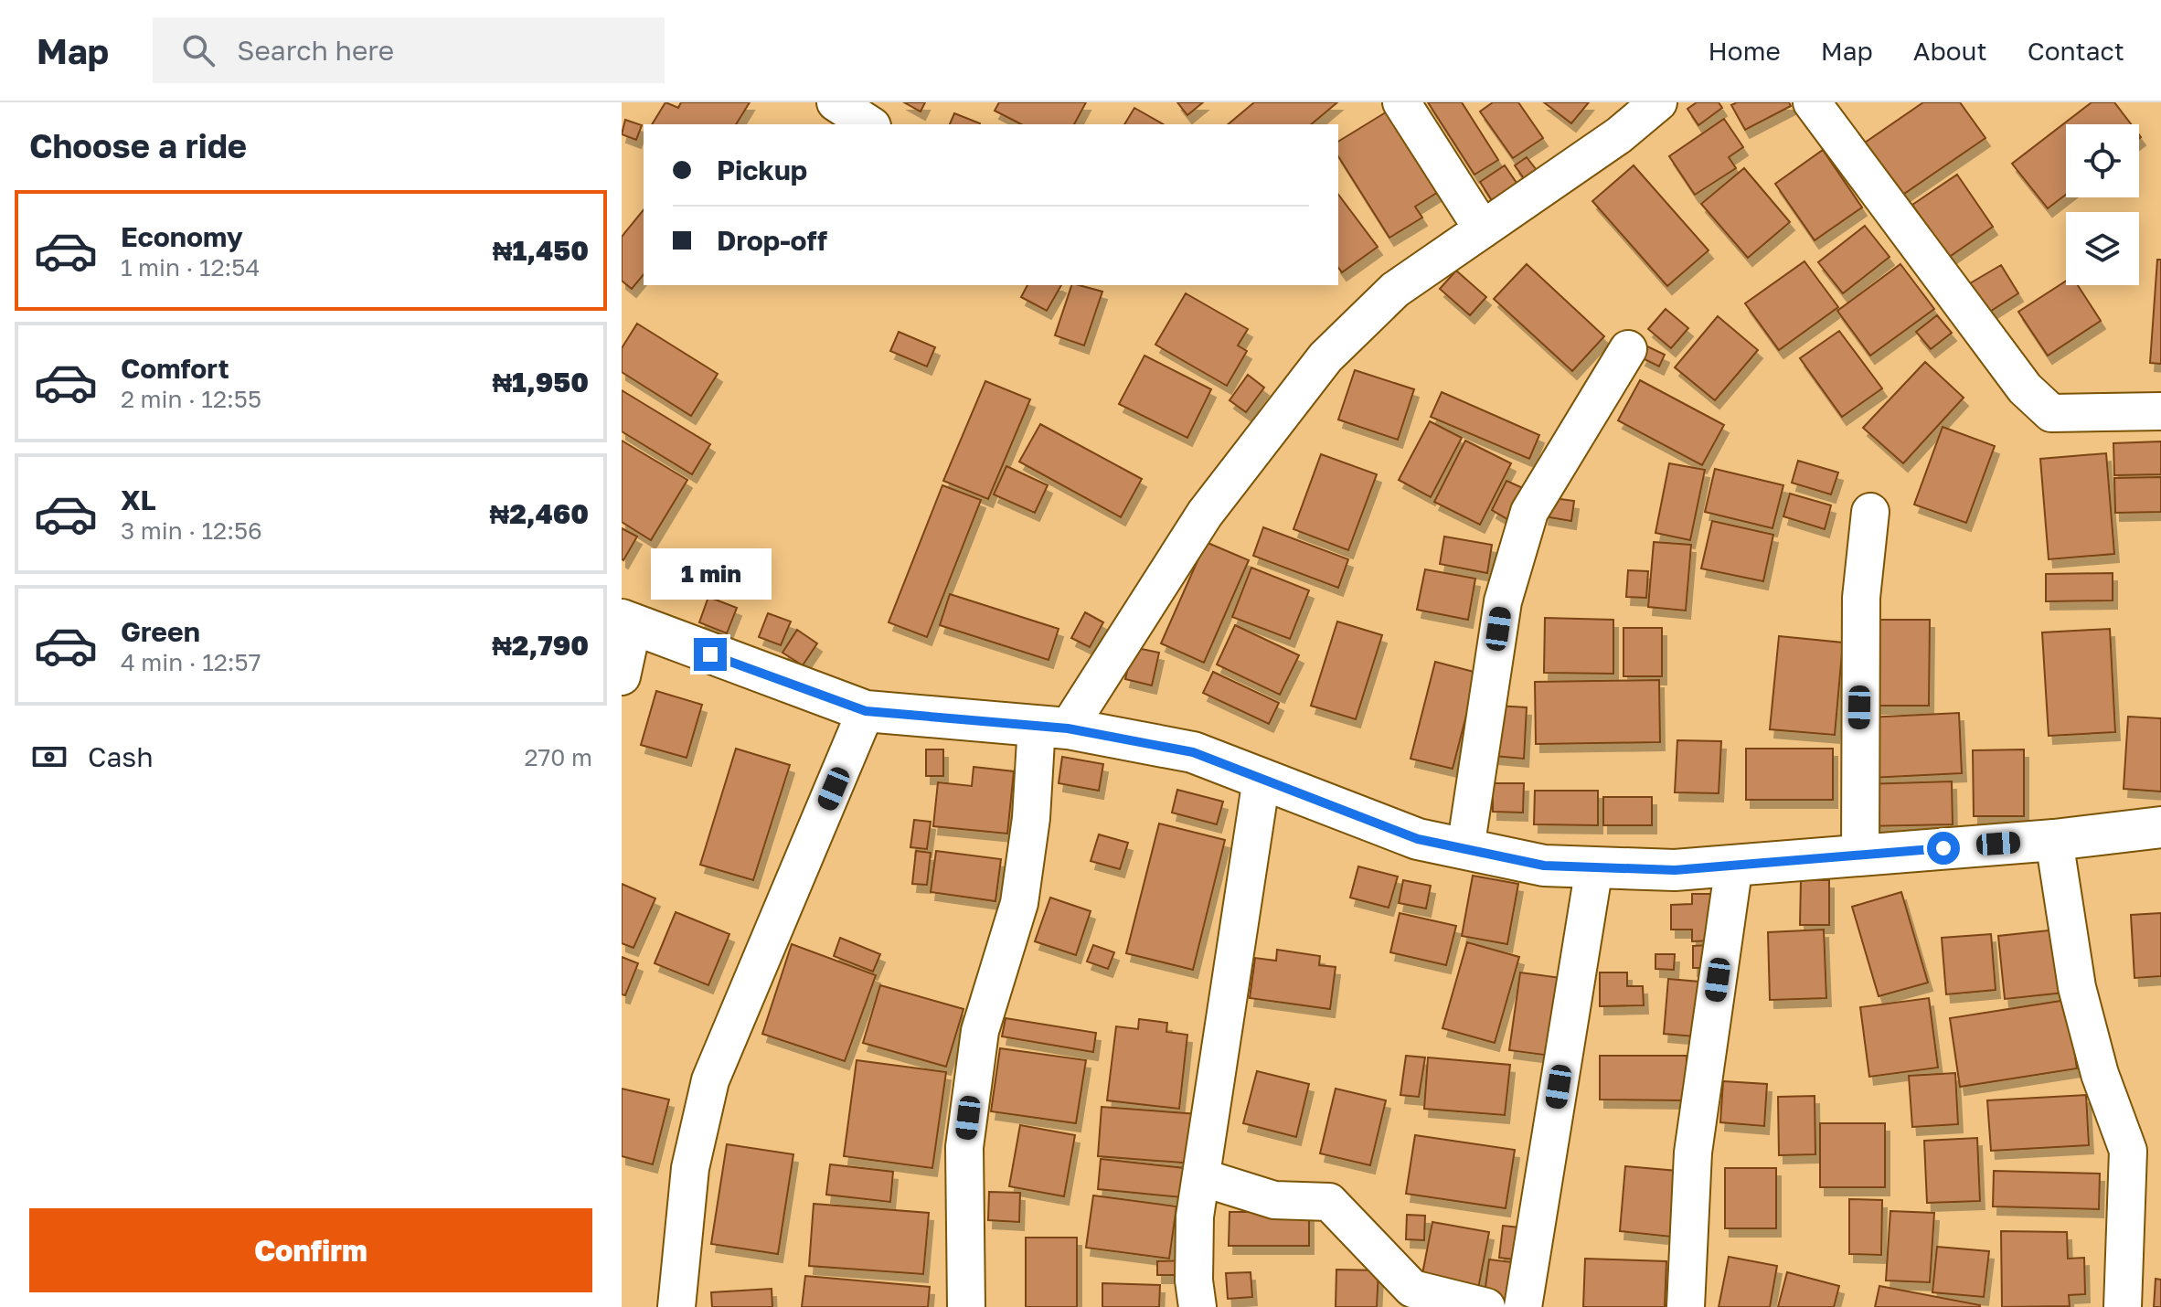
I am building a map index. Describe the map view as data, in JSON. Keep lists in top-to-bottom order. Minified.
{"page":{"header":"Map","search":"Search here","nav":["Home","Map","About","Contact"],"heading":"Choose a ride","banner":["Pickup","Drop-off"],"list":[{"name":"Economy","note":"1 min · 12:54","value":"₦1,450"},{"name":"Comfort","note":"2 min · 12:55","value":"₦1,950"},{"name":"XL","note":"3 min · 12:56","value":"₦2,460"},{"name":"Green","note":"4 min · 12:57","value":"₦2,790"}],"bubble":"1 min","pay":["Cash","270 m"],"buttons":"Confirm"}}
